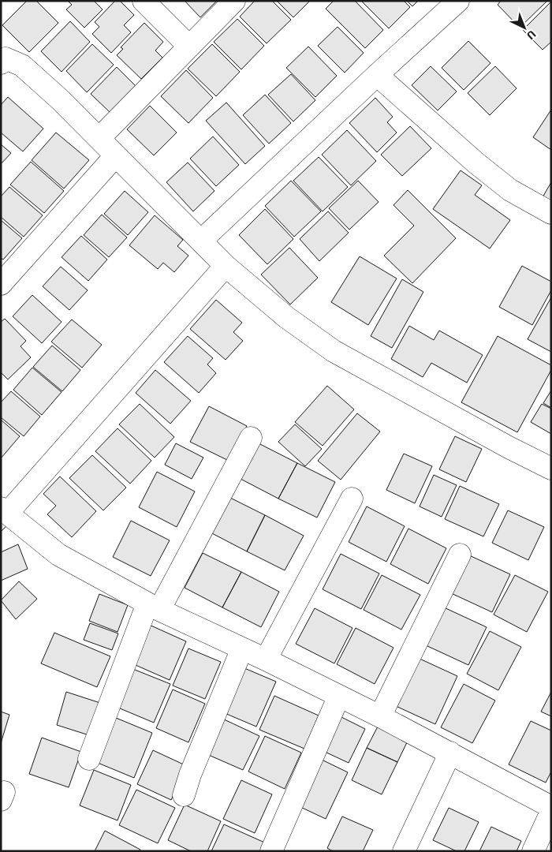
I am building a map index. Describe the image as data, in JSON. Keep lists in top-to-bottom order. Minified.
{"north":"bottom right"}
